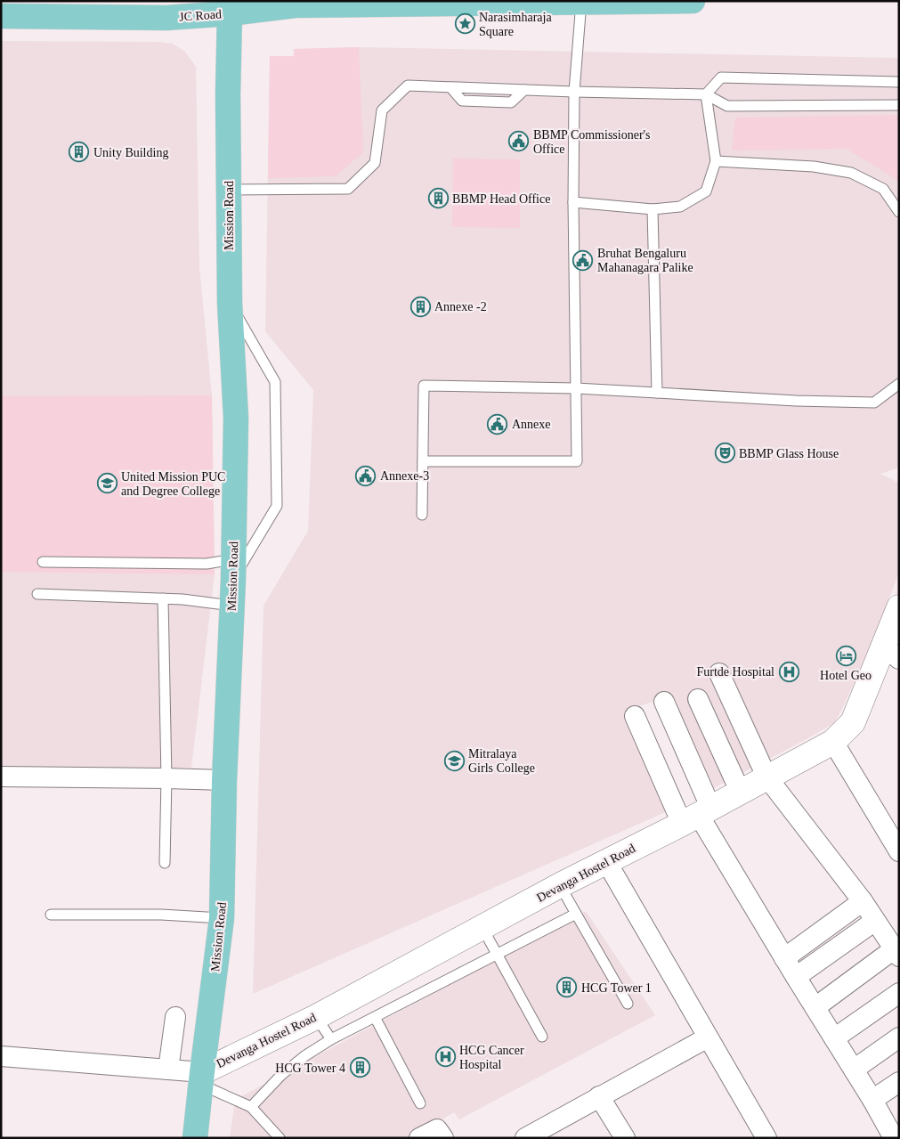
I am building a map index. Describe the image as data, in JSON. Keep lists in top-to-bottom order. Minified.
{"streets":{"main road":["JC Road","Mission Road","Devanga Hostel Road"]},"crossings":[["JC Road","Mission Road"],["Mission Road","Devanga Hostel Road"]],"places":{"place":["Narasimharaja Square"],"public building":["BBMP Commissioner's Office","Bruhat Bengaluru Mahanagara Palike","Annexe","Annexe-3"],"building":["Unity Building","BBMP Head Office","Annexe -2","HCG Tower 1","HCG Tower 4"],"theatre":["BBMP Glass House"],"school or university":["United Mission PUC and Degree College","Mitralaya Girls College"],"hotel":["Hotel Geo"],"hospital":["Furtde Hospital","HCG Cancer Hospital"]}}
